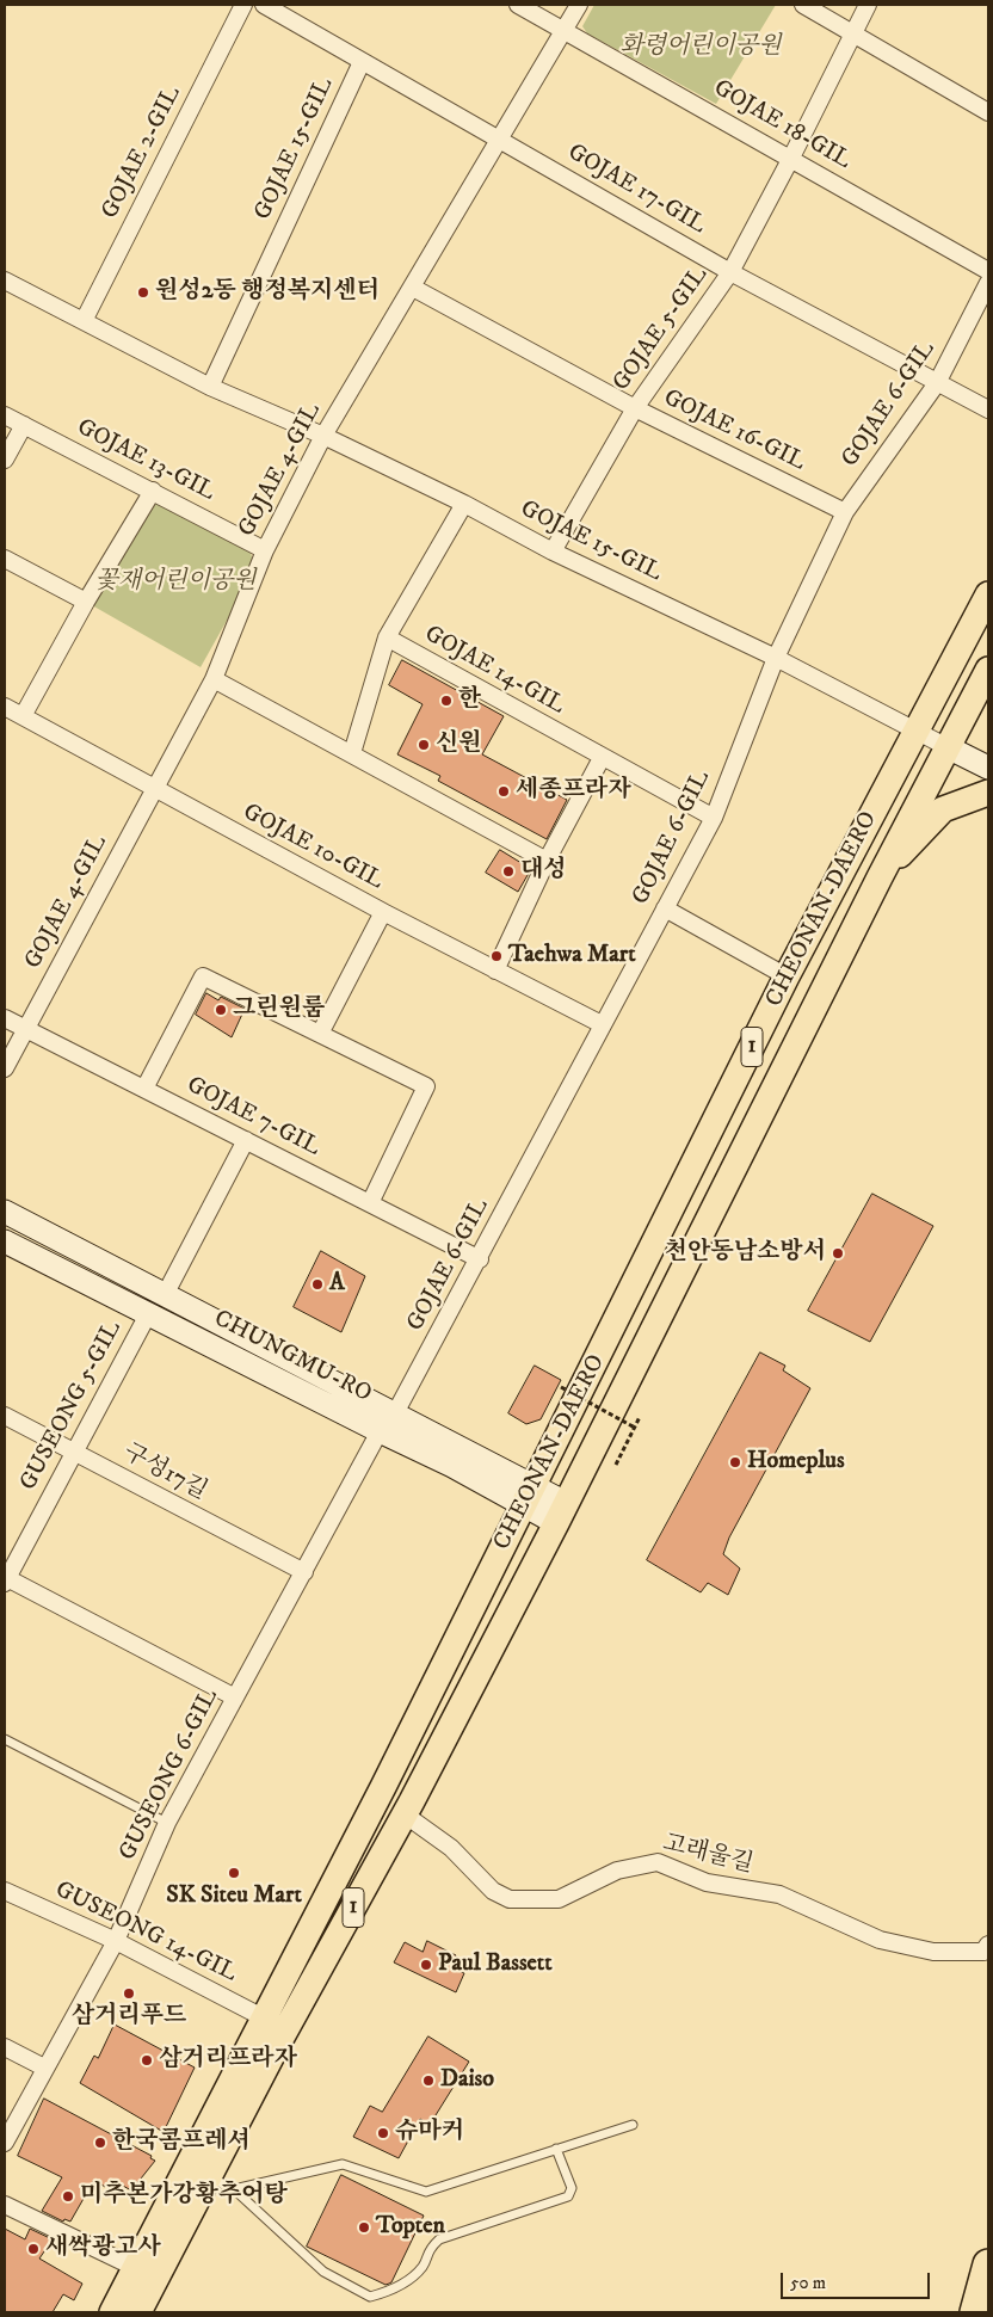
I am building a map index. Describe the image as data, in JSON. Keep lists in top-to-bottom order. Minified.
{"streets":{"main road":["CHEONAN-DAERO","1","CHUNGMU-RO"],"street":["GOJAE 18-GIL","GOJAE 15-GIL","GOJAE 2-GIL","GOJAE 17-GIL","GOJAE 5-GIL","GOJAE 6-GIL","GOJAE 16-GIL","GOJAE 13-GIL","GOJAE 4-GIL","GOJAE 14-GIL","GOJAE 10-GIL","GOJAE 7-GIL","GUSEONG 5-GIL","구성17길","GUSEONG 6-GIL","고래울길","GUSEONG 14-GIL"]},"crossings":[["GOJAE 18-GIL","GOJAE 5-GIL"],["GOJAE 18-GIL","GOJAE 4-GIL"],["GOJAE 15-GIL","GOJAE 2-GIL"],["GOJAE 15-GIL","GOJAE 17-GIL"],["GOJAE 15-GIL","GOJAE 5-GIL"],["GOJAE 15-GIL","GOJAE 6-GIL"],["GOJAE 15-GIL","GOJAE 4-GIL"],["GOJAE 15-GIL","GOJAE 14-GIL"],["GOJAE 15-GIL","CHEONAN-DAERO"],["GOJAE 17-GIL","GOJAE 5-GIL"],["GOJAE 17-GIL","GOJAE 6-GIL"],["GOJAE 17-GIL","GOJAE 4-GIL"],["GOJAE 5-GIL","GOJAE 16-GIL"],["GOJAE 6-GIL","GOJAE 16-GIL"],["GOJAE 6-GIL","GOJAE 14-GIL"],["GOJAE 6-GIL","GOJAE 10-GIL"],["GOJAE 6-GIL","GOJAE 7-GIL"],["GOJAE 6-GIL","CHUNGMU-RO"],["GOJAE 16-GIL","GOJAE 4-GIL"],["GOJAE 13-GIL","GOJAE 4-GIL"],["GOJAE 4-GIL","GOJAE 10-GIL"],["GOJAE 4-GIL","GOJAE 7-GIL"],["CHEONAN-DAERO","CHUNGMU-RO"],["CHEONAN-DAERO","고래울길"],["CHEONAN-DAERO","GUSEONG 14-GIL"],["CHUNGMU-RO","GUSEONG 5-GIL"],["CHUNGMU-RO","GUSEONG 6-GIL"],["GUSEONG 5-GIL","구성17길"],["구성17길","GUSEONG 6-GIL"],["GUSEONG 6-GIL","GUSEONG 14-GIL"]],"parks":["화령어린이공원","꽃재어린이공원"],"places":["원성2동 행정복지센터","한","신원","세종프라자","대성","Taehwa Mart","그린원룸","천안동남소방서","A","Homeplus","SK Siteu Mart","Paul Bassett","삼거리푸드","삼거리프라자","Daiso","슈마커","한국콤프레셔","미추본가강황추어탕","Topten","새싹광고사"],"scale_bar":"50 m"}
